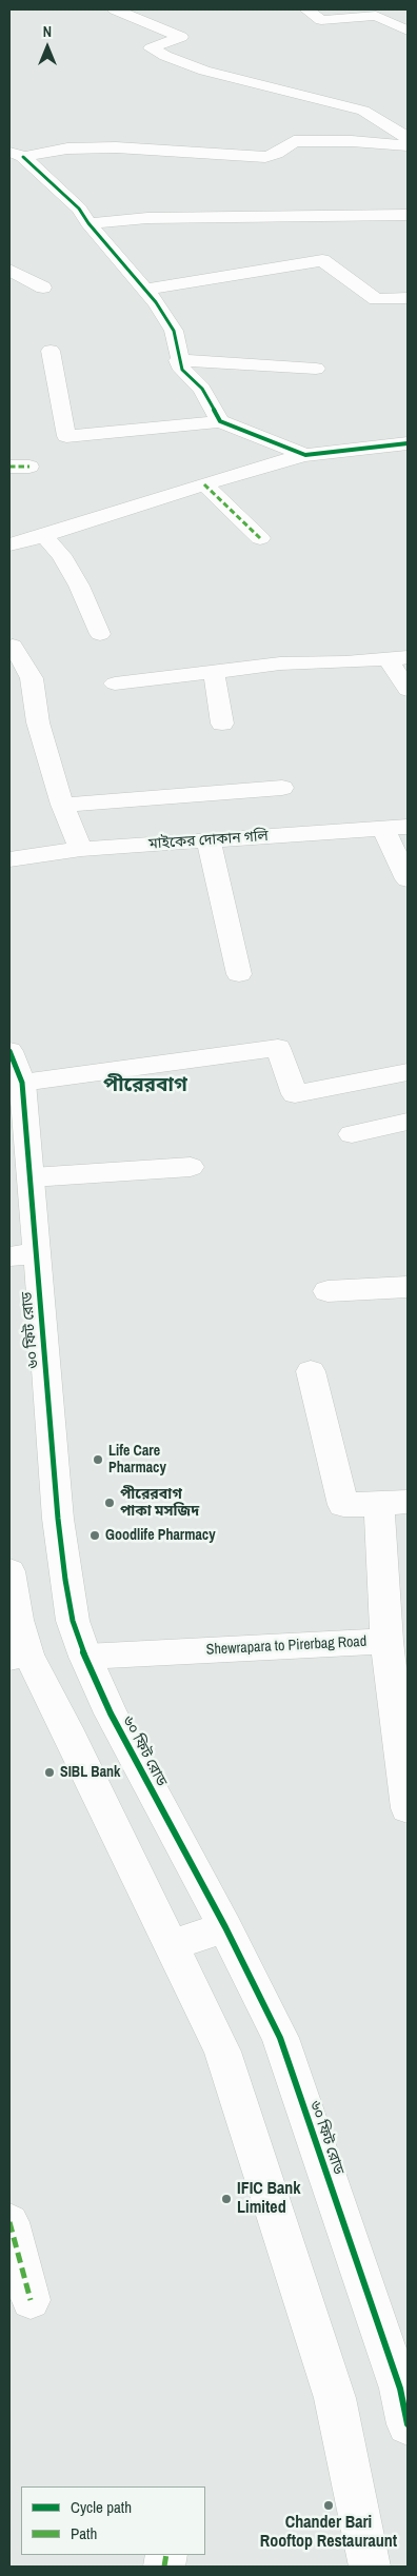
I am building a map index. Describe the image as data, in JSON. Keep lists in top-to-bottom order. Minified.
{"streets":{"street":["মাইকের দোকান গলি","৬০ ফিট রোড","Shewrapara to Pirerbag Road"]},"crossings":[["৬০ ফিট রোড","Shewrapara to Pirerbag Road"]],"districts":["পীরেরবাগ"],"places":["Life Care Pharmacy","পীরেরবাগ পাকা মসজিদ","Goodlife Pharmacy","SIBL Bank","IFIC Bank Limited","Chander Bari Rooftop Restauraunt"],"legend":["Cycle path","Path"],"north":"top"}
